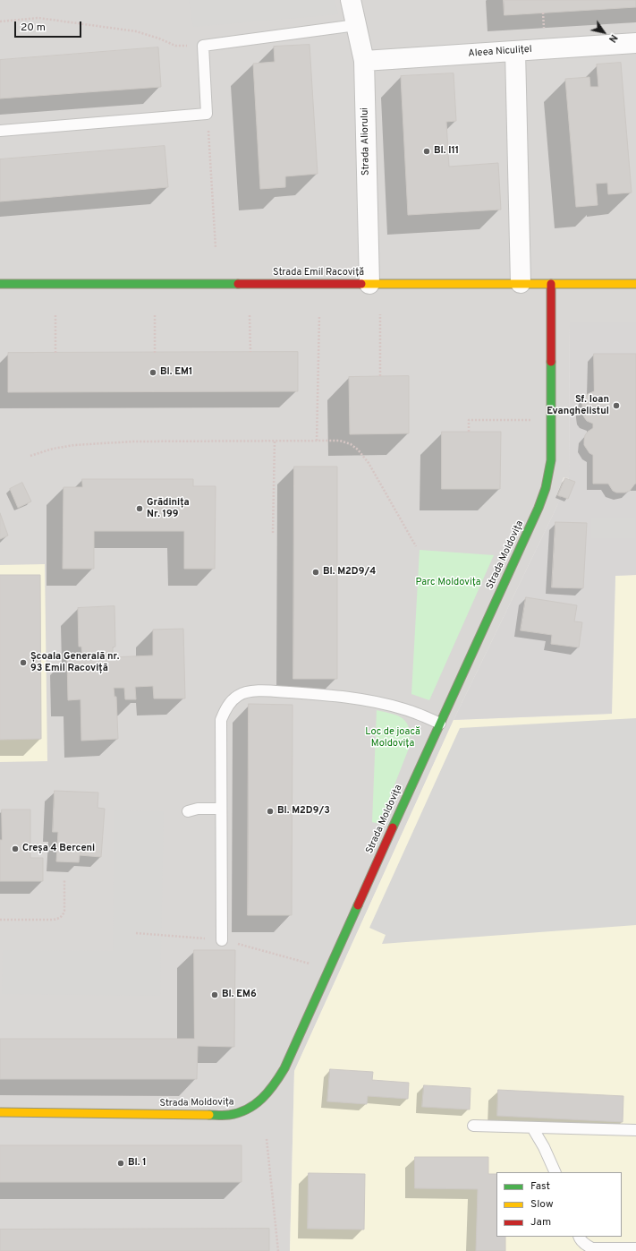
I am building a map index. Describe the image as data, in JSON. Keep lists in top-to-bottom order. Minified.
{"streets":{"street":["Aleea Niculițel","Strada Aliorului","Strada Emil Racoviță","Strada Moldovița"]},"crossings":[["Aleea Niculițel","Strada Aliorului"],["Strada Aliorului","Strada Emil Racoviță"],["Strada Emil Racoviță","Strada Moldovița"]],"parks":["Parc Moldovița","Loc de joacă Moldovița"],"places":["Bl. I11","Bl. EM1","Sf. Ioan Evanghelistul","Grădinița Nr. 199","Bl. M2D9/4","Școala Generală nr. 93 Emil Racoviță","Bl. M2D9/3","Creșa 4 Berceni","Bl. EM6","Bl. 1"],"legend":["Fast","Slow","Jam"],"scale_bar":"20 m","north":"bottom right"}
